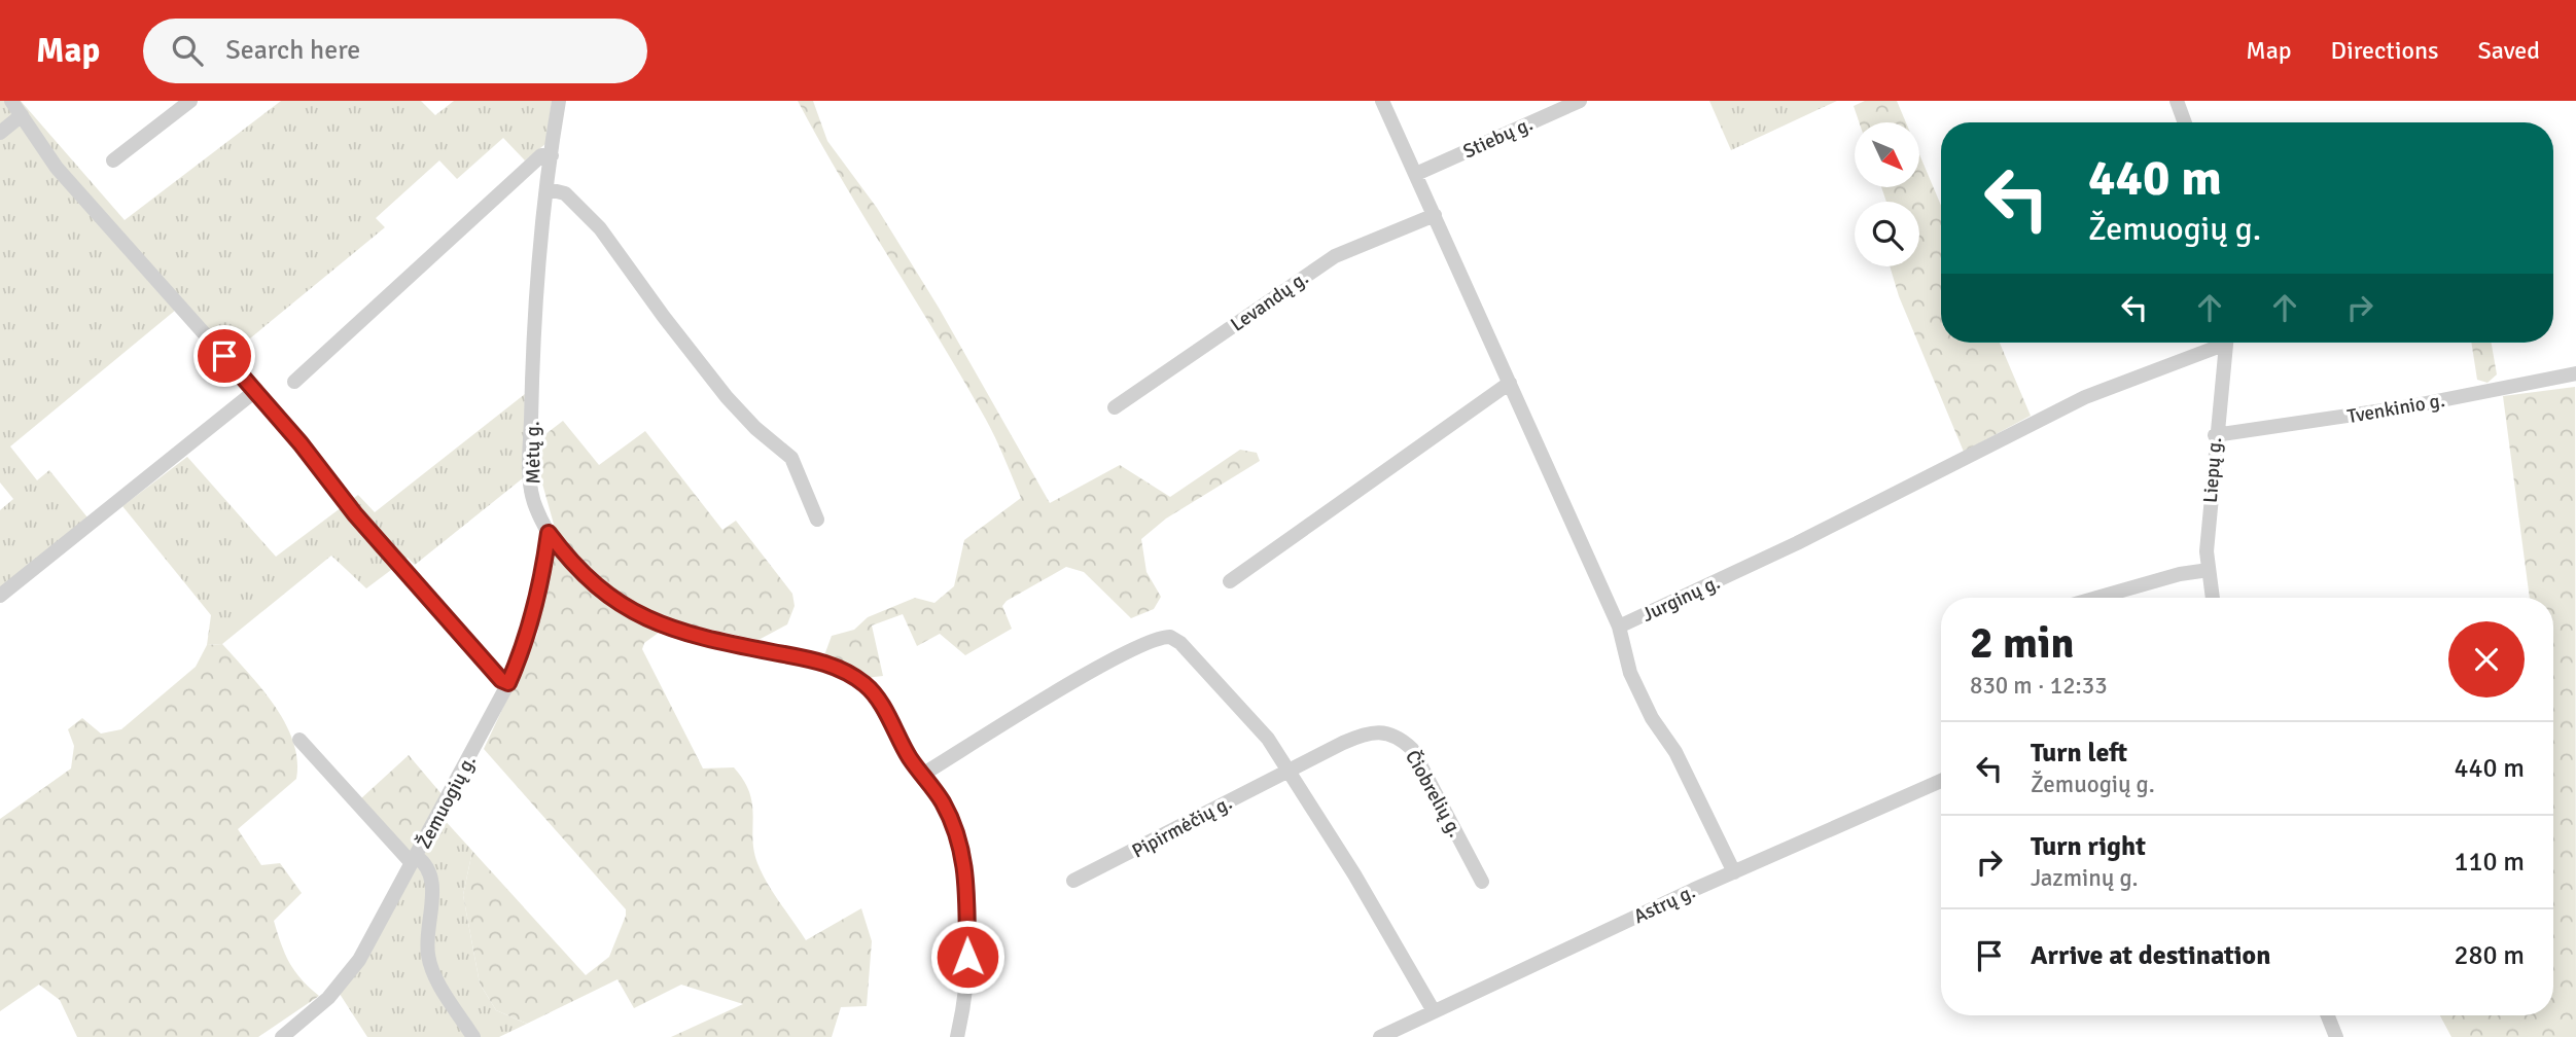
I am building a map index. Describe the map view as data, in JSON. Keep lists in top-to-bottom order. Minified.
{"streets":{"street":["Stiebų g.","Levandų g.","Tvenkinio g.","Mėtų g.","Liepų g.","Jurginų g.","Čiobrelių g.","Žemuogių g.","Pipirmėčių g.","Astrų g."]},"crossings":[["Stiebų g.","Jurginų g."],["Levandų g.","Jurginų g."],["Tvenkinio g.","Liepų g."],["Mėtų g.","Žemuogių g."],["Čiobrelių g.","Pipirmėčių g."]],"north":"bottom right","page":{"header":"Map","search":"Search here","nav":["Map","Directions","Saved"],"turn":["440 m","Žemuogių g."],"heading":["2 min","830 m · 12:33"],"list":[{"name":"Turn left","note":"Žemuogių g.","value":"440 m"},{"name":"Turn right","note":"Jazminų g.","value":"110 m"},{"name":"Arrive at destination","value":"280 m"}]}}
